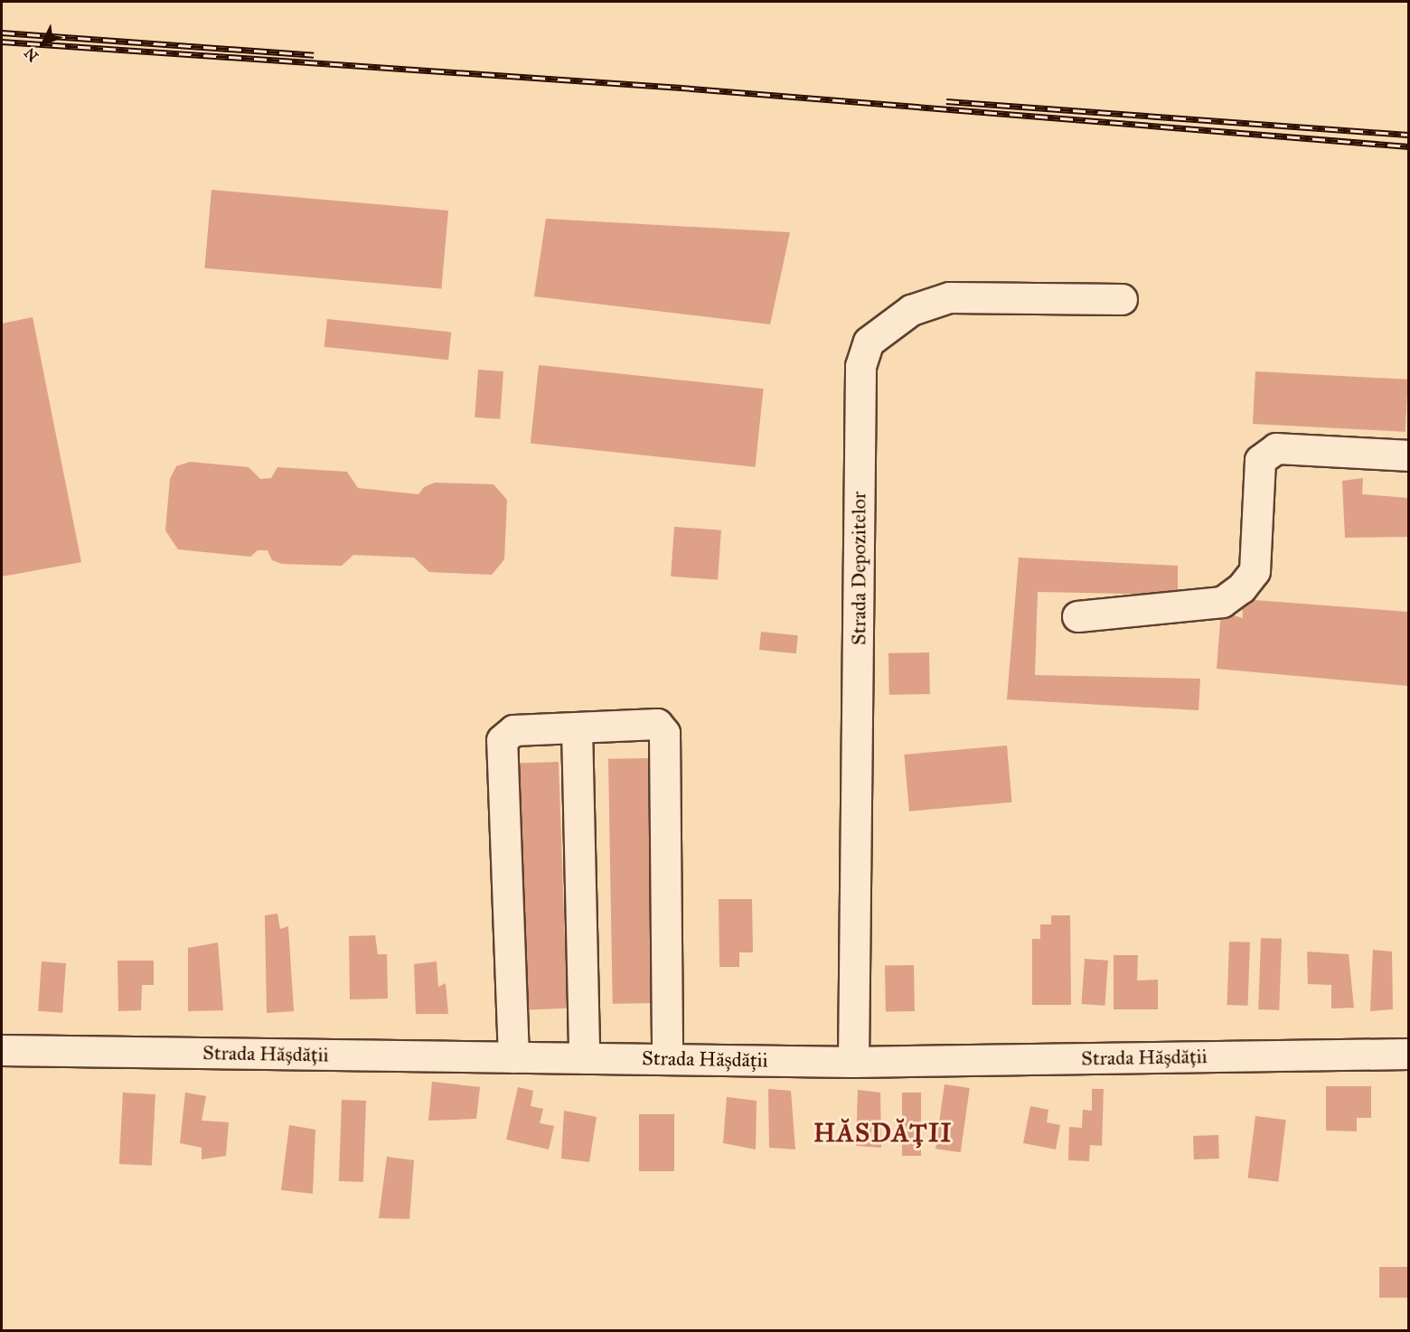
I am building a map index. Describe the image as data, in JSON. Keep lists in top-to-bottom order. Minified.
{"streets":{"street":["Strada Depozitelor","Strada Hășdății"]},"crossings":[["Strada Depozitelor","Strada Hășdății"]],"districts":["HĂSDĂȚII"],"north":"bottom left"}
